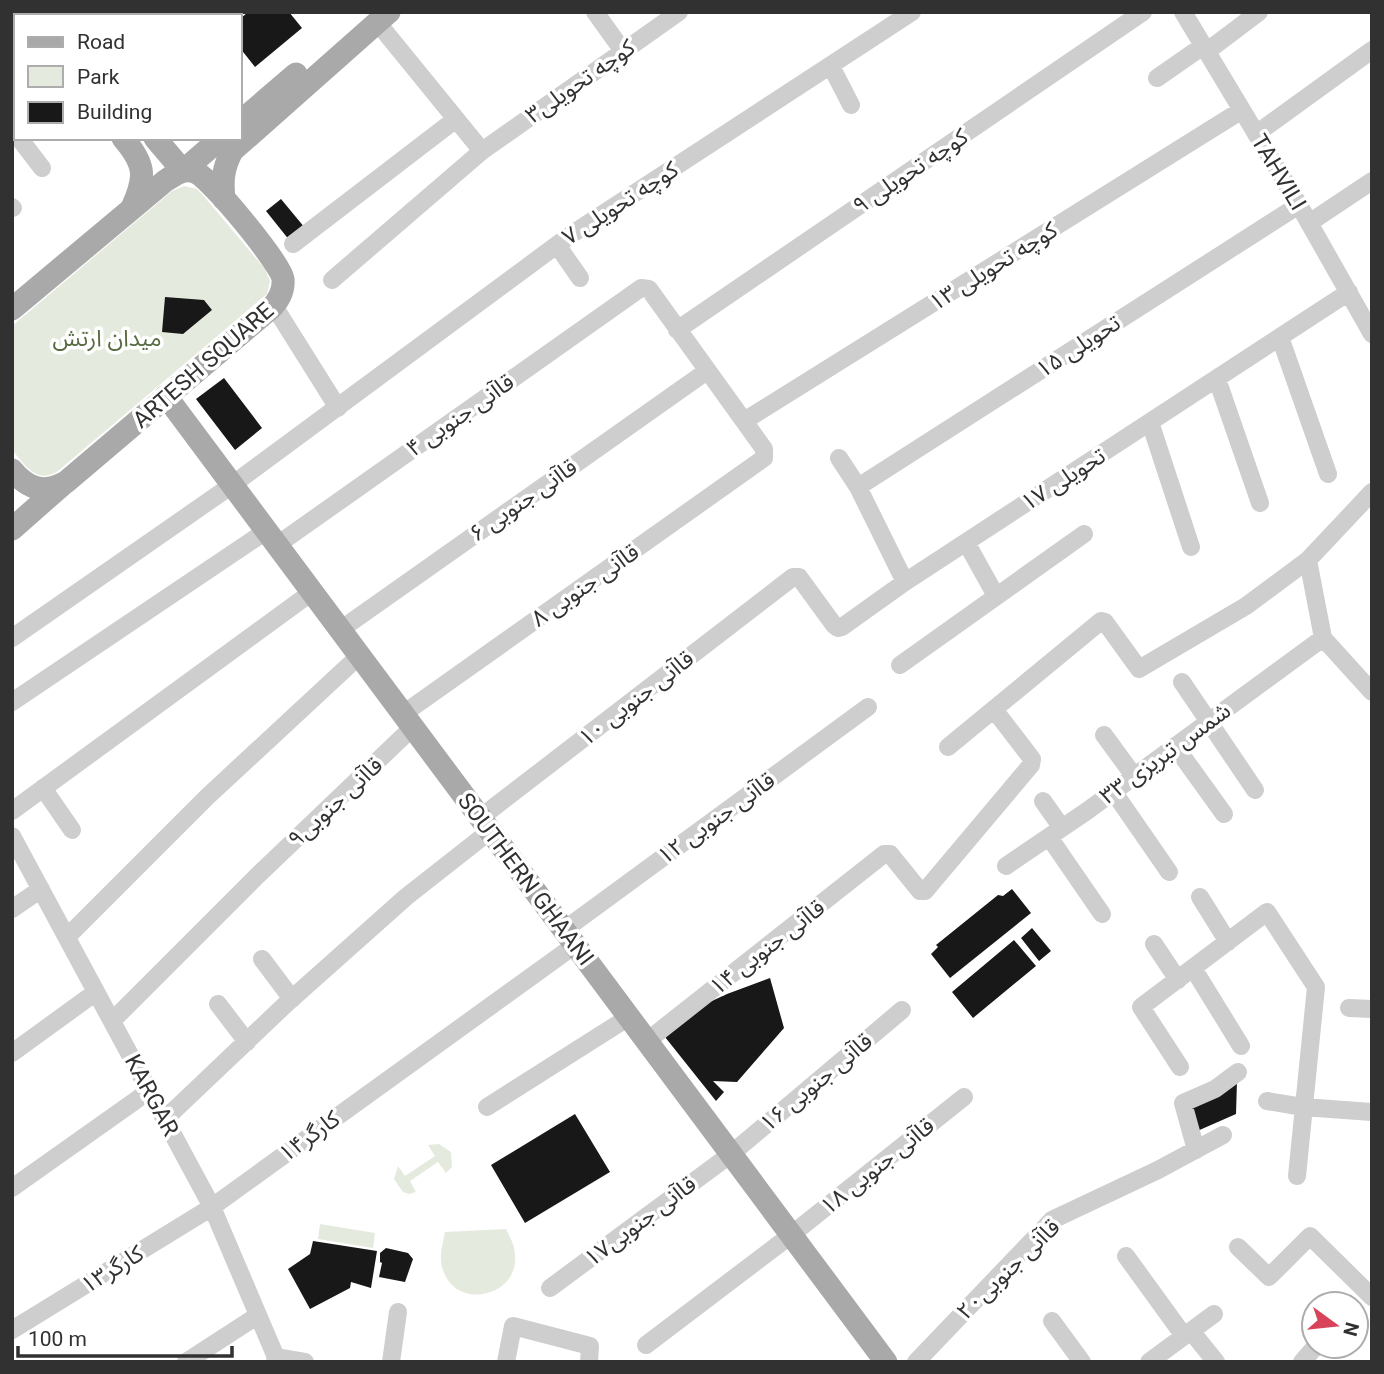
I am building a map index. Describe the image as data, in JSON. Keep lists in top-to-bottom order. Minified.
{"streets":{"main road":["ARTESH SQUARE","SOUTHERN GHAANI"],"street":["کوچه تحویلی۳","کوچه تحویلی ۹","TAHVILI","کوچه تحویلی ۷","کوچه تحویلی ۱۳","تحویلی ۱۵","قاآنی جنوبی ۴","تحویلی ۱۷","قاآنی جنوبی ۶","قاآنی جنوبی ۸","قاآنی جنوبی ۱۰","شمس تبریزی ۳۳","قاآنی جنوبی۹","قاآنی جنوبی ۱۲","قاآنی جنوبی ۱۴","قاآنی جنوبی ۱۶","KARGAR","کارگر۱۴","قاآنی جنوبی ۱۸","قاآنی جنوبی۱۷","کارگر۱۳","۲۰قاآنی جنوبی"]},"crossings":[["کوچه تحویلی ۹","قاآنی جنوبی ۴"],["TAHVILI","کوچه تحویلی ۱۳"],["TAHVILI","تحویلی ۱۵"],["TAHVILI","تحویلی ۱۷"],["کوچه تحویلی ۷","SOUTHERN GHAANI"],["کوچه تحویلی ۱۳","قاآنی جنوبی ۸"],["ARTESH SQUARE","SOUTHERN GHAANI"],["قاآنی جنوبی ۴","SOUTHERN GHAANI"],["تحویلی ۱۷","قاآنی جنوبی ۱۰"],["قاآنی جنوبی ۶","SOUTHERN GHAANI"],["قاآنی جنوبی ۸","قاآنی جنوبی۹"],["قاآنی جنوبی ۸","SOUTHERN GHAANI"],["قاآنی جنوبی ۱۰","SOUTHERN GHAANI"],["قاآنی جنوبی ۱۰","KARGAR"],["قاآنی جنوبی۹","SOUTHERN GHAANI"],["قاآنی جنوبی۹","KARGAR"],["قاآنی جنوبی ۱۲","SOUTHERN GHAANI"],["قاآنی جنوبی ۱۲","کارگر۱۴"],["SOUTHERN GHAANI","قاآنی جنوبی ۱۴"],["SOUTHERN GHAANI","قاآنی جنوبی ۱۶"],["SOUTHERN GHAANI","قاآنی جنوبی ۱۸"],["SOUTHERN GHAANI","قاآنی جنوبی۱۷"],["قاآنی جنوبی ۱۶","قاآنی جنوبی۱۷"],["KARGAR","کارگر۱۴"],["KARGAR","کارگر۱۳"],["کارگر۱۴","کارگر۱۳"]],"parks":["میدان ارتش"],"legend":["Road","Park","Building"],"scale_bar":"100 m","north":"right"}
